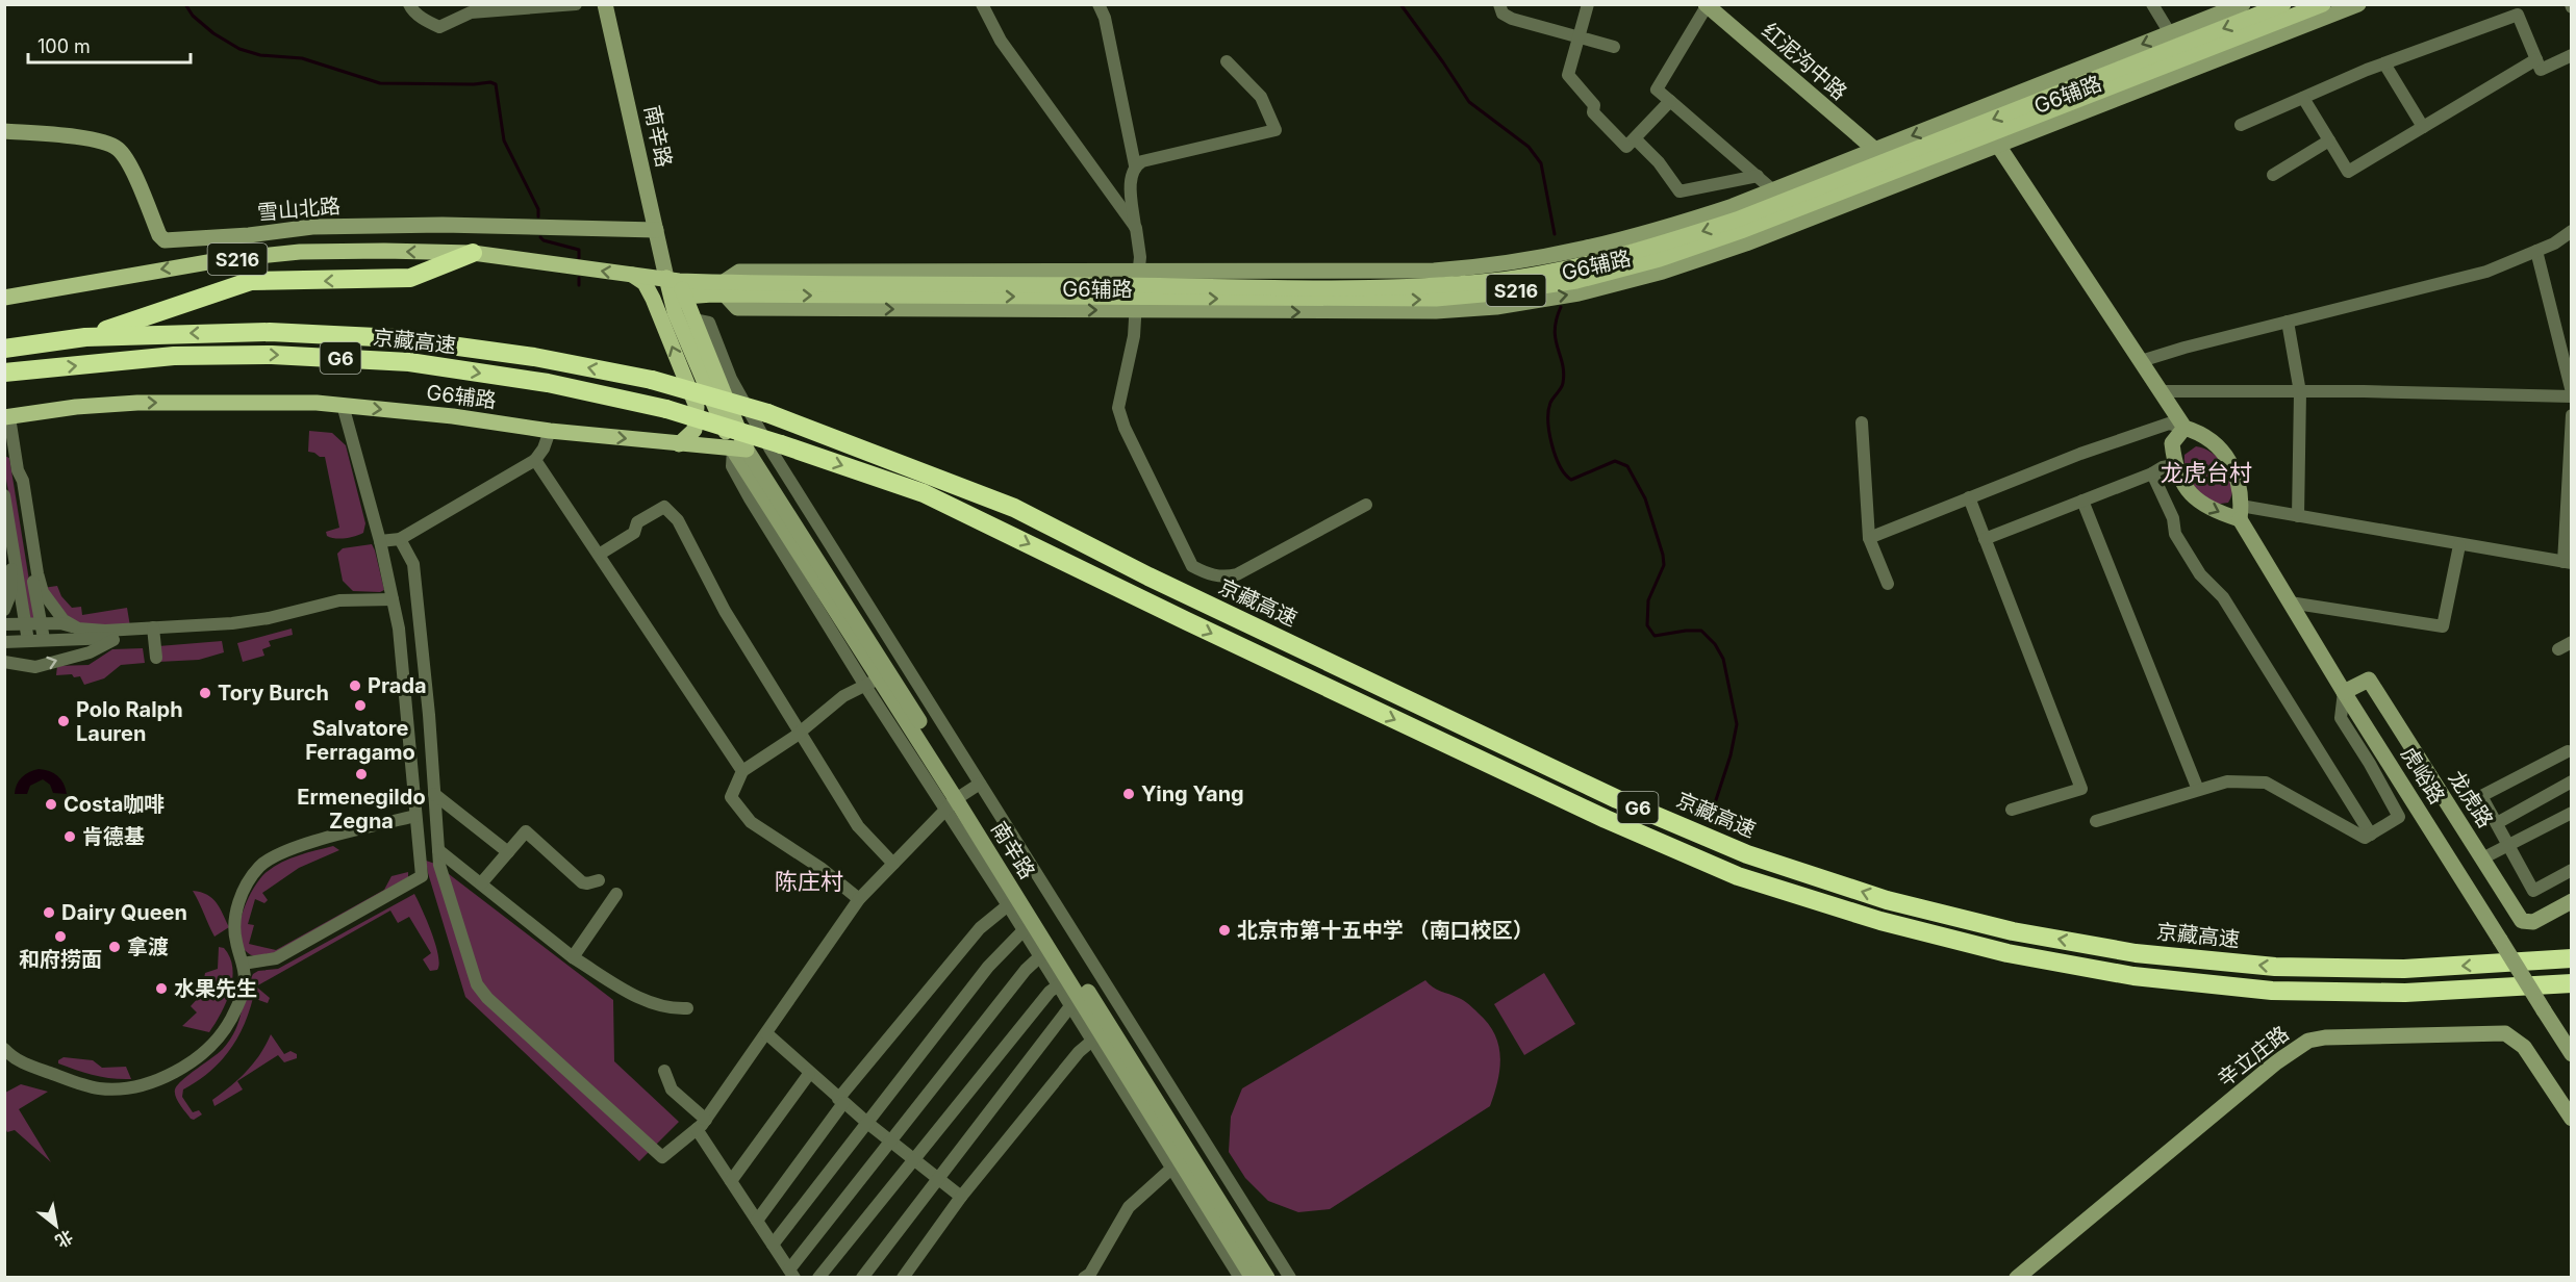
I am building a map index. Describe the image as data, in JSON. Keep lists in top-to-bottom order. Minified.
{"streets":{"highway":["京藏高速","G6"],"main road":["G6辅路","S216"],"street":["红泥沟中路","南辛路","雪山北路","虎峪路","龙虎路","辛立庄路"]},"crossings":[["红泥沟中路","G6辅路"],["G6辅路","南辛路"],["南辛路","雪山北路"],["京藏高速","G6"],["虎峪路","龙虎路"]],"districts":["龙虎台村","陈庄村"],"places":["Prada","Tory Burch","Salvatore Ferragamo","Polo Ralph Lauren","Ermenegildo Zegna","Ying Yang","Costa咖啡","肯德基","Dairy Queen","北京市第十五中学 （南口校区）","和府捞面","拿渡","水果先生"],"scale_bar":"100 m","north":"bottom right"}
